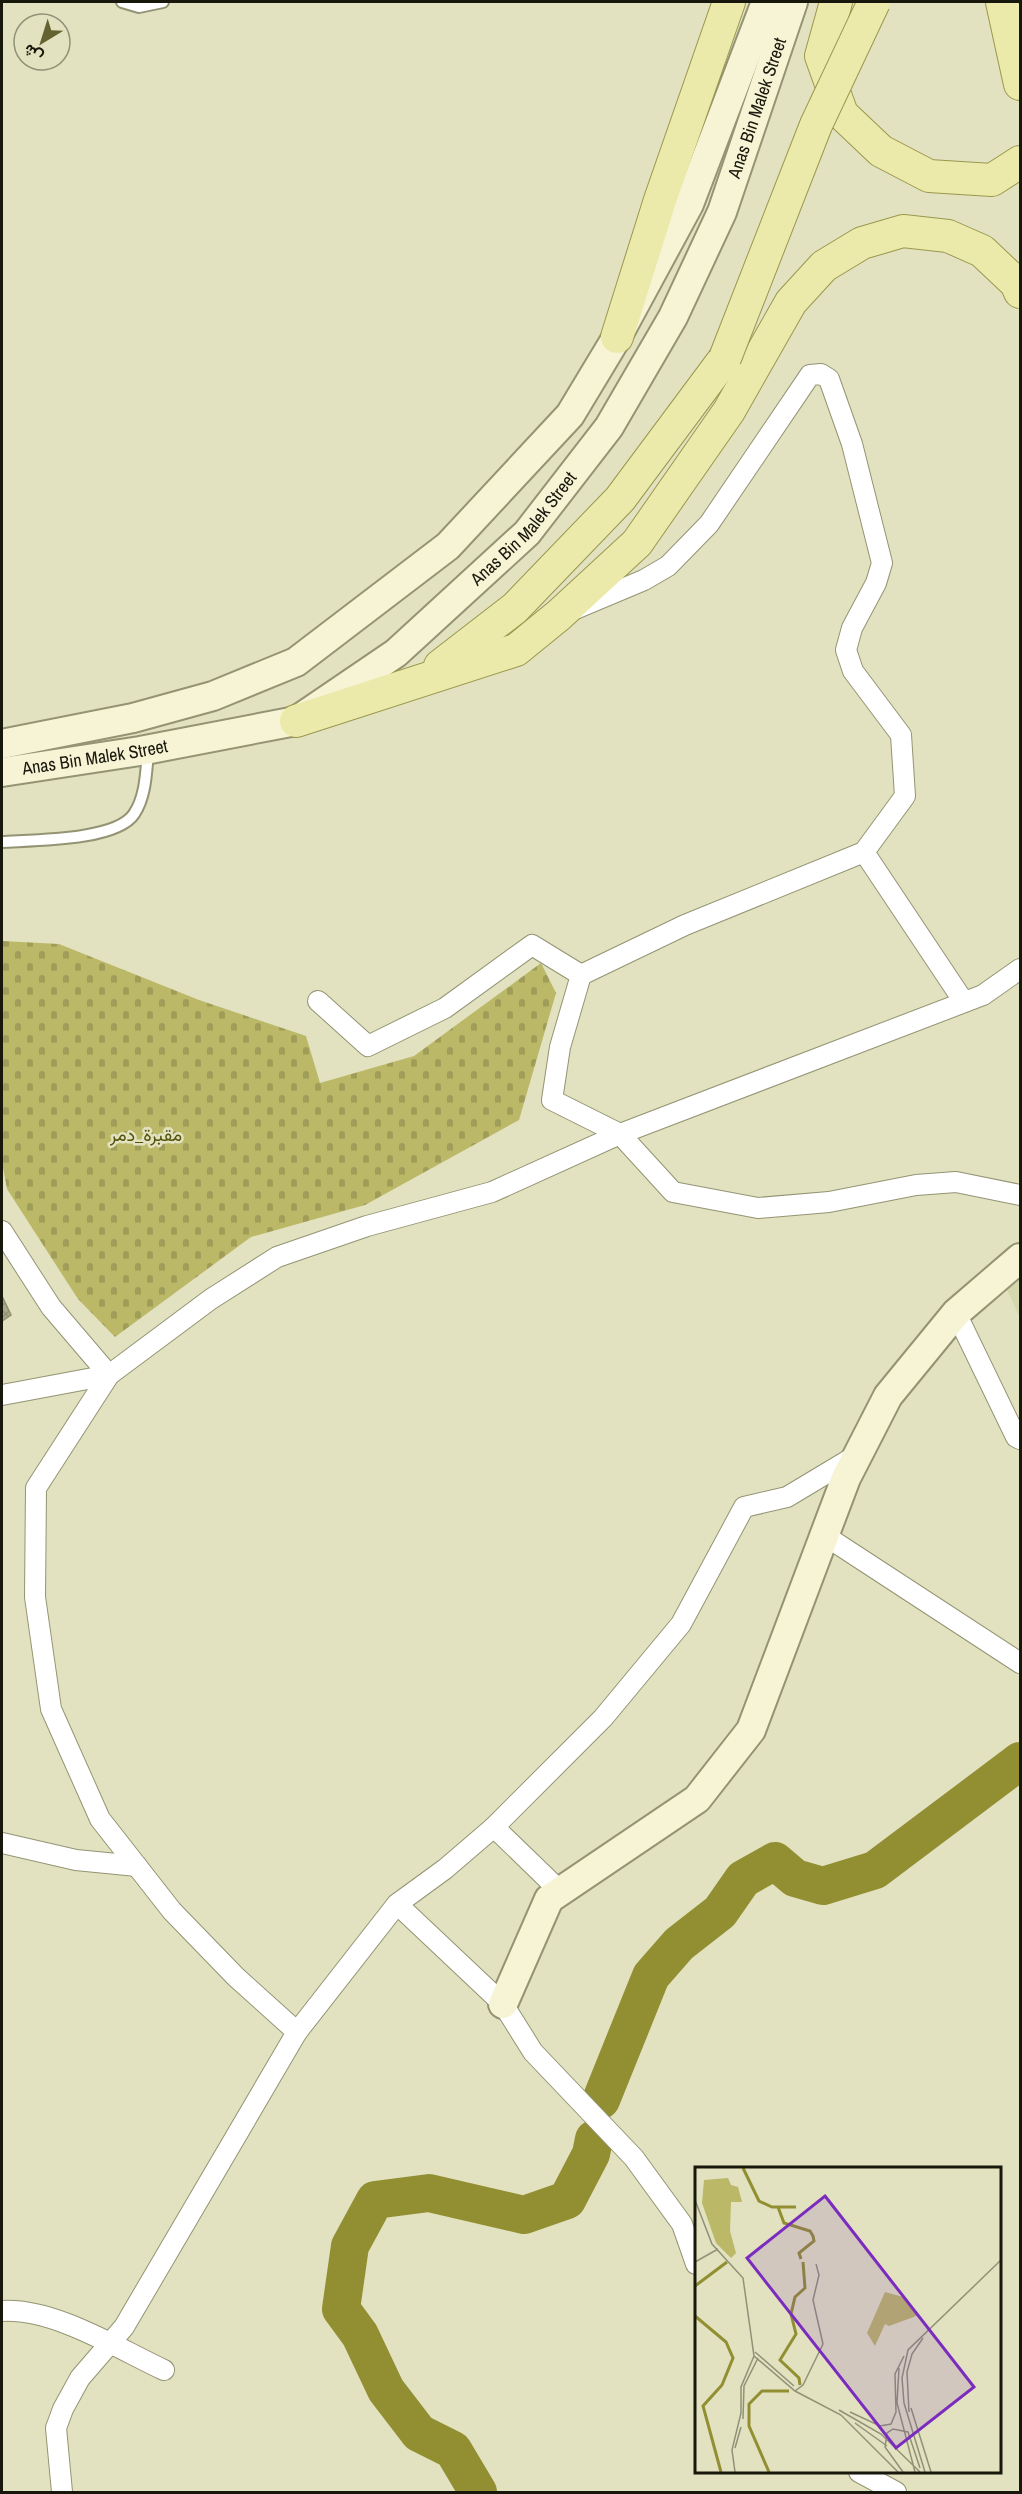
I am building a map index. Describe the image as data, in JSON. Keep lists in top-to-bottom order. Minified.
{"streets":{"main road":["Anas Bin Malek Street"]},"parks":["مقبرة_دمر"],"north":"bottom left"}
